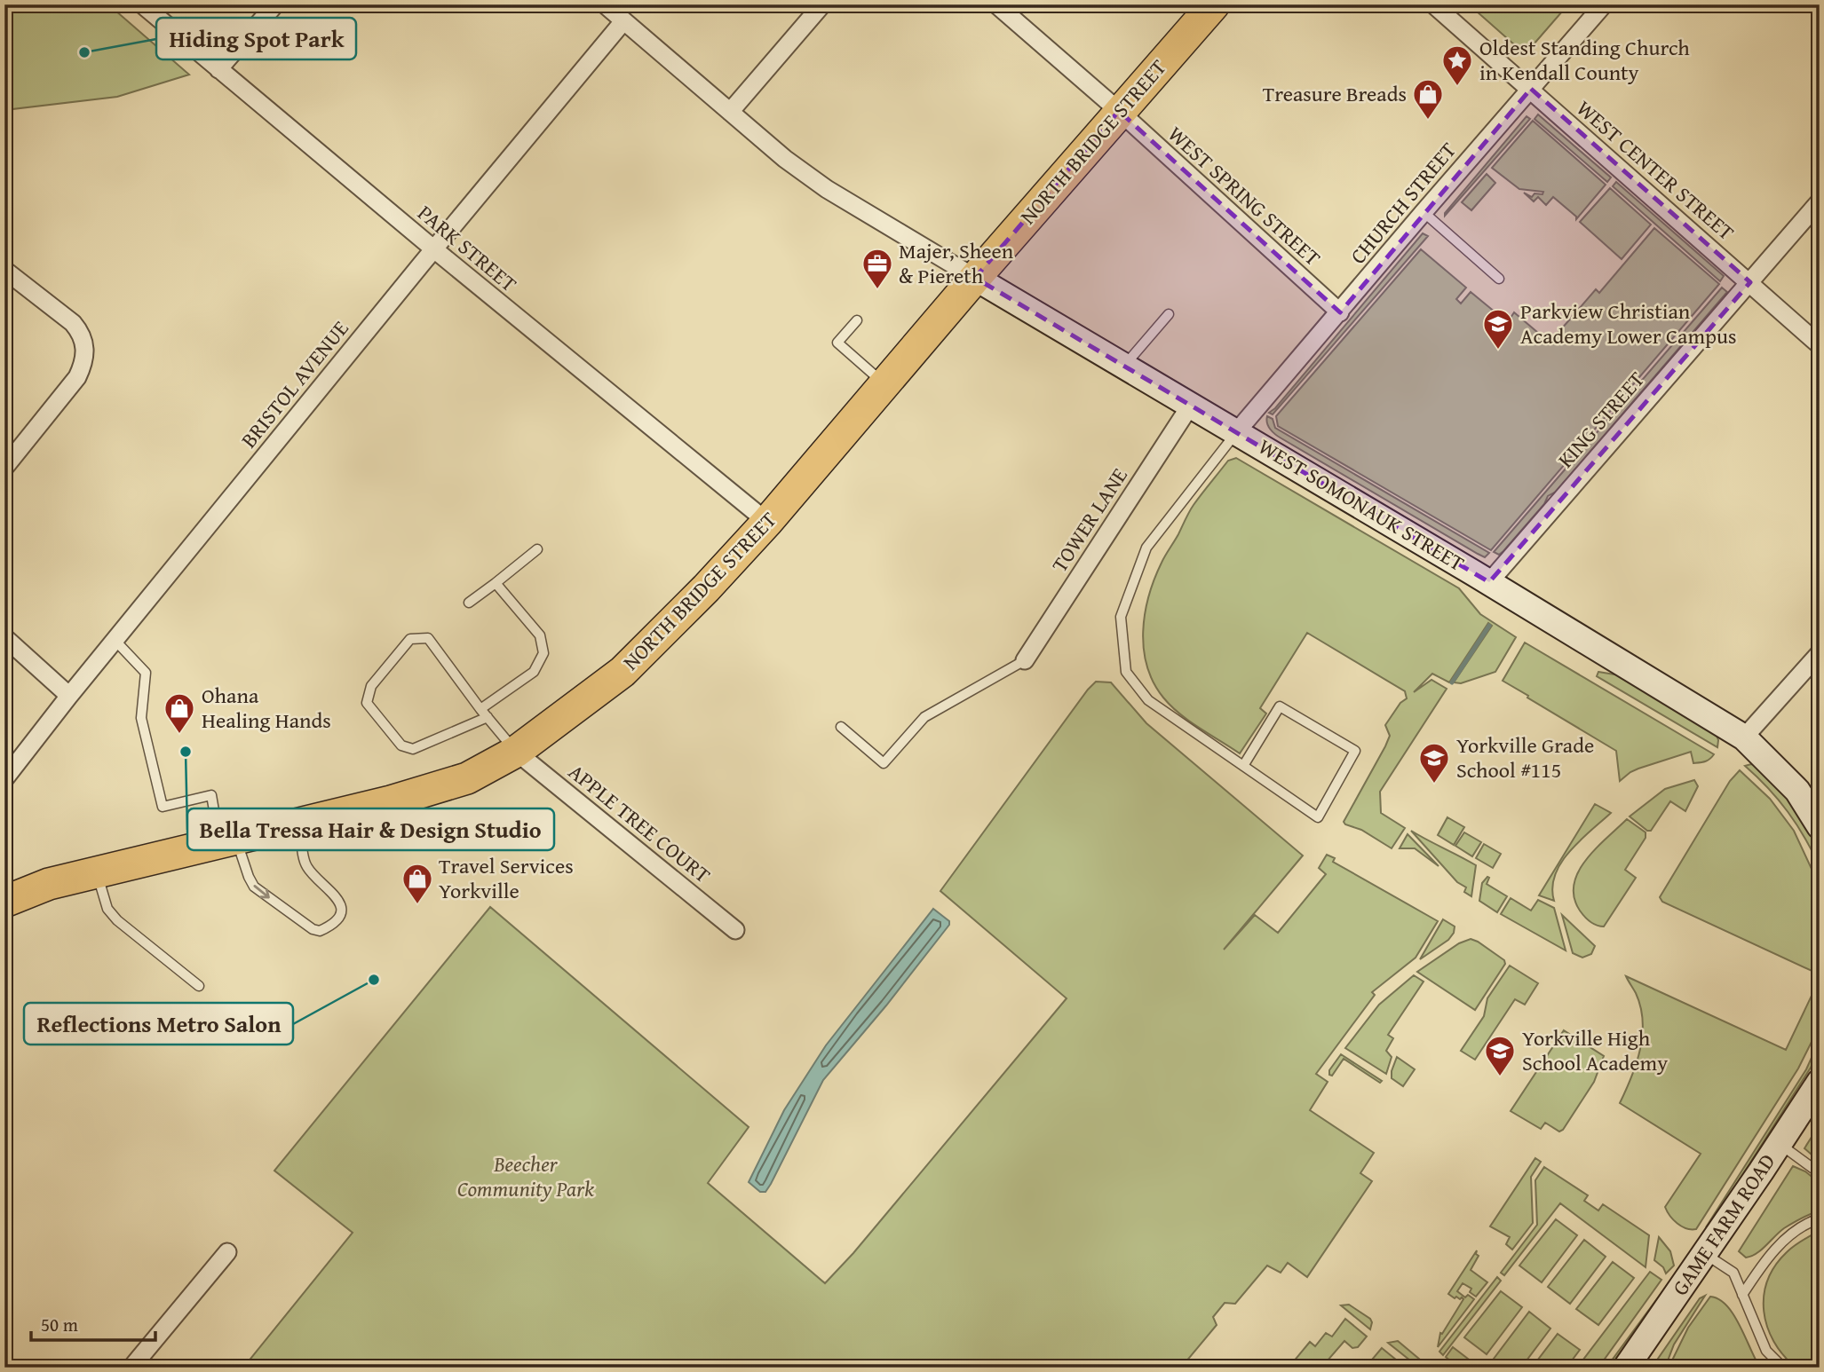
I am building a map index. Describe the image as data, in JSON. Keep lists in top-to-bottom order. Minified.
{"streets":{"highway":["NORTH BRIDGE STREET"],"street":["WEST CENTER STREET","WEST SPRING STREET","CHURCH STREET","PARK STREET","BRISTOL AVENUE","KING STREET","WEST SOMONAUK STREET","TOWER LANE","APPLE TREE COURT","GAME FARM ROAD"]},"crossings":[["NORTH BRIDGE STREET","WEST SPRING STREET"],["NORTH BRIDGE STREET","PARK STREET"],["NORTH BRIDGE STREET","WEST SOMONAUK STREET"],["NORTH BRIDGE STREET","APPLE TREE COURT"],["WEST CENTER STREET","CHURCH STREET"],["WEST CENTER STREET","KING STREET"],["WEST SPRING STREET","CHURCH STREET"],["CHURCH STREET","WEST SOMONAUK STREET"],["PARK STREET","BRISTOL AVENUE"],["KING STREET","WEST SOMONAUK STREET"],["WEST SOMONAUK STREET","TOWER LANE"]],"parks":["Beecher Community Park"],"places":{"other":["Hiding Spot Park","Bella Tressa Hair & Design Studio","Reflections Metro Salon"],"place":["Oldest Standing Church in Kendall County"],"shop":["Treasure Breads","Ohana Healing Hands","Travel Services Yorkville"],"office":["Majer, Sheen & Piereth"],"school or university":["Parkview Christian Academy Lower Campus","Yorkville Grade School #115","Yorkville High School Academy"]},"scale_bar":"50 m"}
